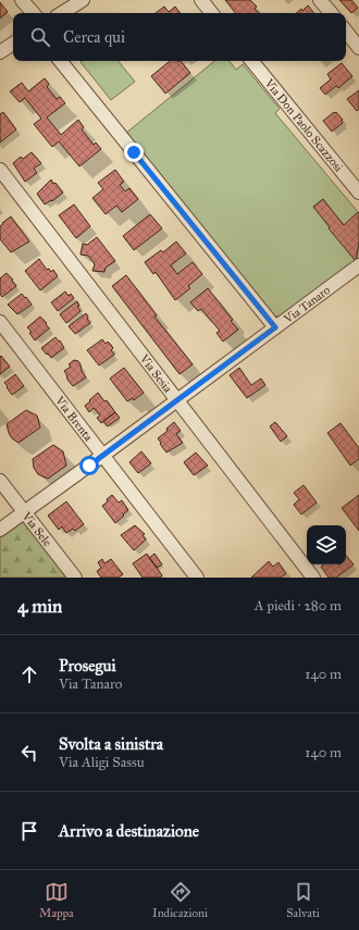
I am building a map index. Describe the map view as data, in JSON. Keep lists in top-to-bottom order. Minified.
{"streets":{"street":["Via Don Paolo Scazzosi","Via Tanaro","Via Sesia","Via Brenta","Via Sele"]},"crossings":[["Via Tanaro","Via Sesia"],["Via Tanaro","Via Brenta"],["Via Tanaro","Via Sele"]],"page":{"search":"Cerca qui","heading":["4 min","A piedi · 280 m"],"list":[["Prosegui","Via Tanaro","140 m"],["Svolta a sinistra","Via Aligi Sassu","140 m"],"Arrivo a destinazione"],"nav":["Mappa","Indicazioni","Salvati"]}}
